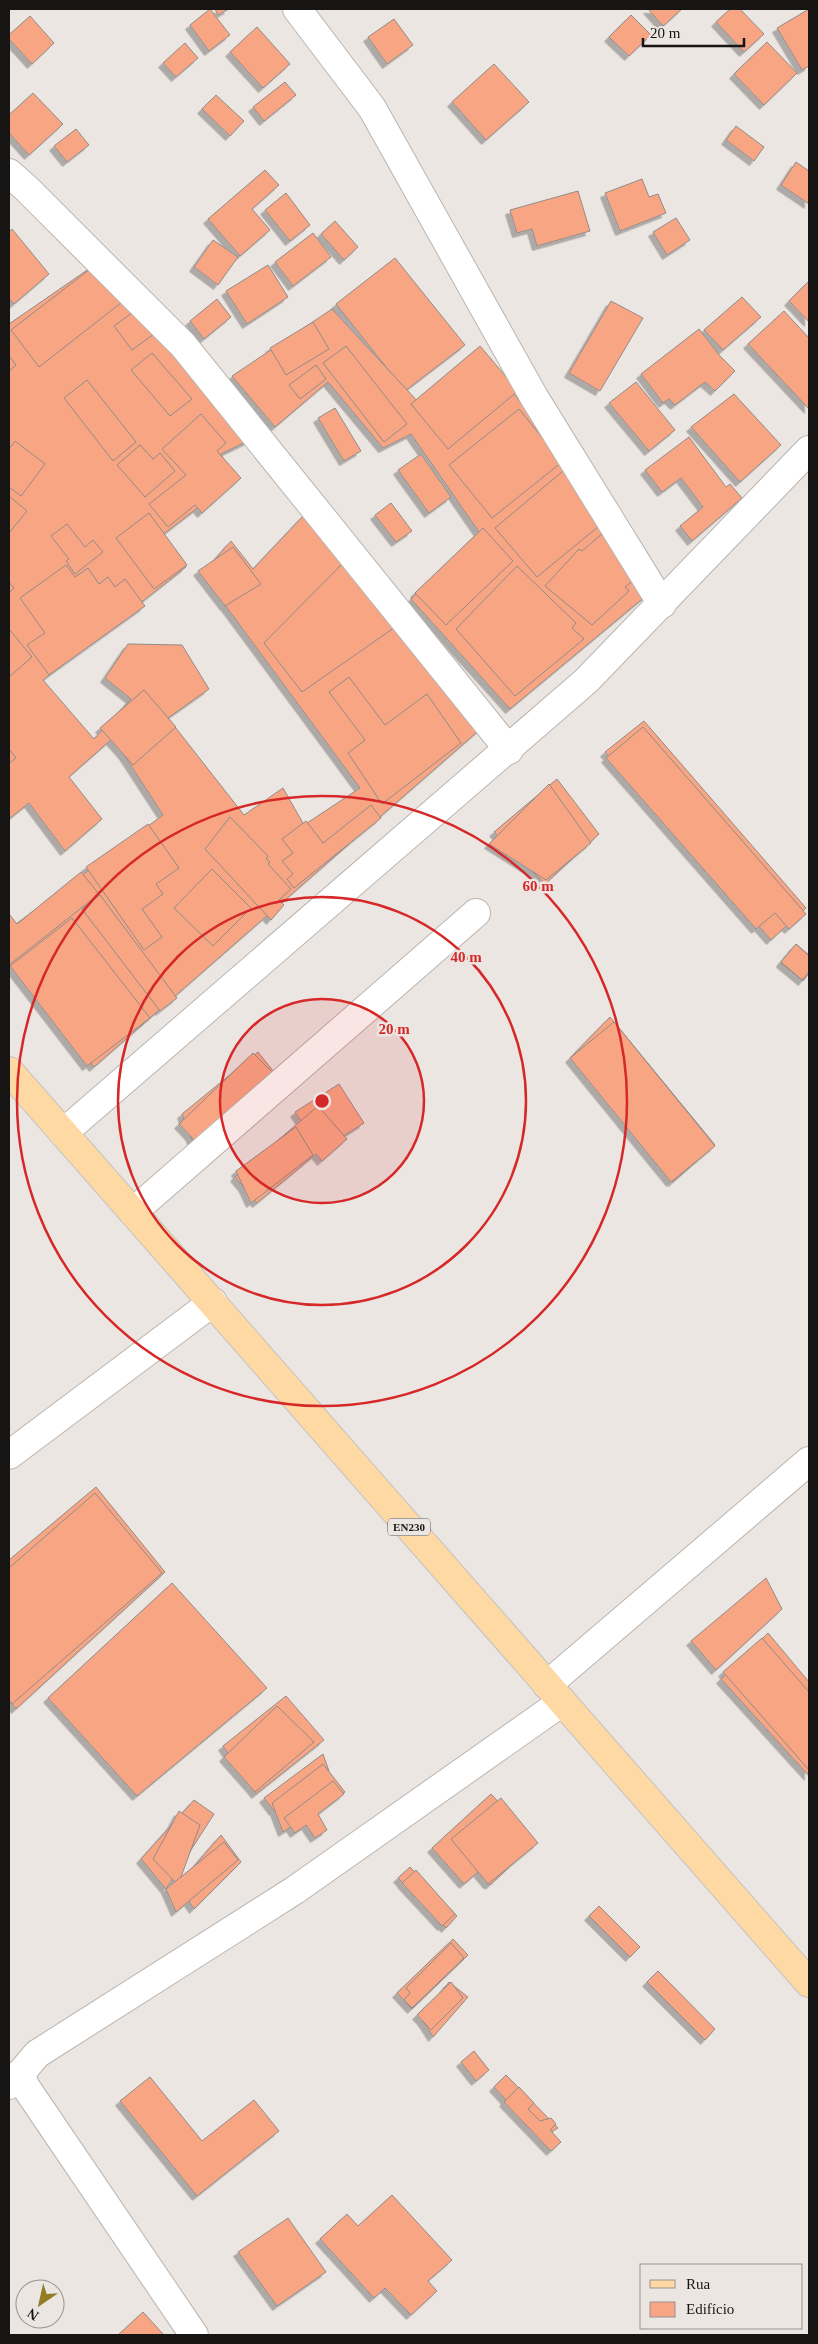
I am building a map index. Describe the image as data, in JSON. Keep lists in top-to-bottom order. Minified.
{"streets":{"main road":["EN230"]},"legend":["Rua","Edifício"],"scale_bar":"20 m","north":"bottom left","rings":["60 m","40 m","20 m"]}
